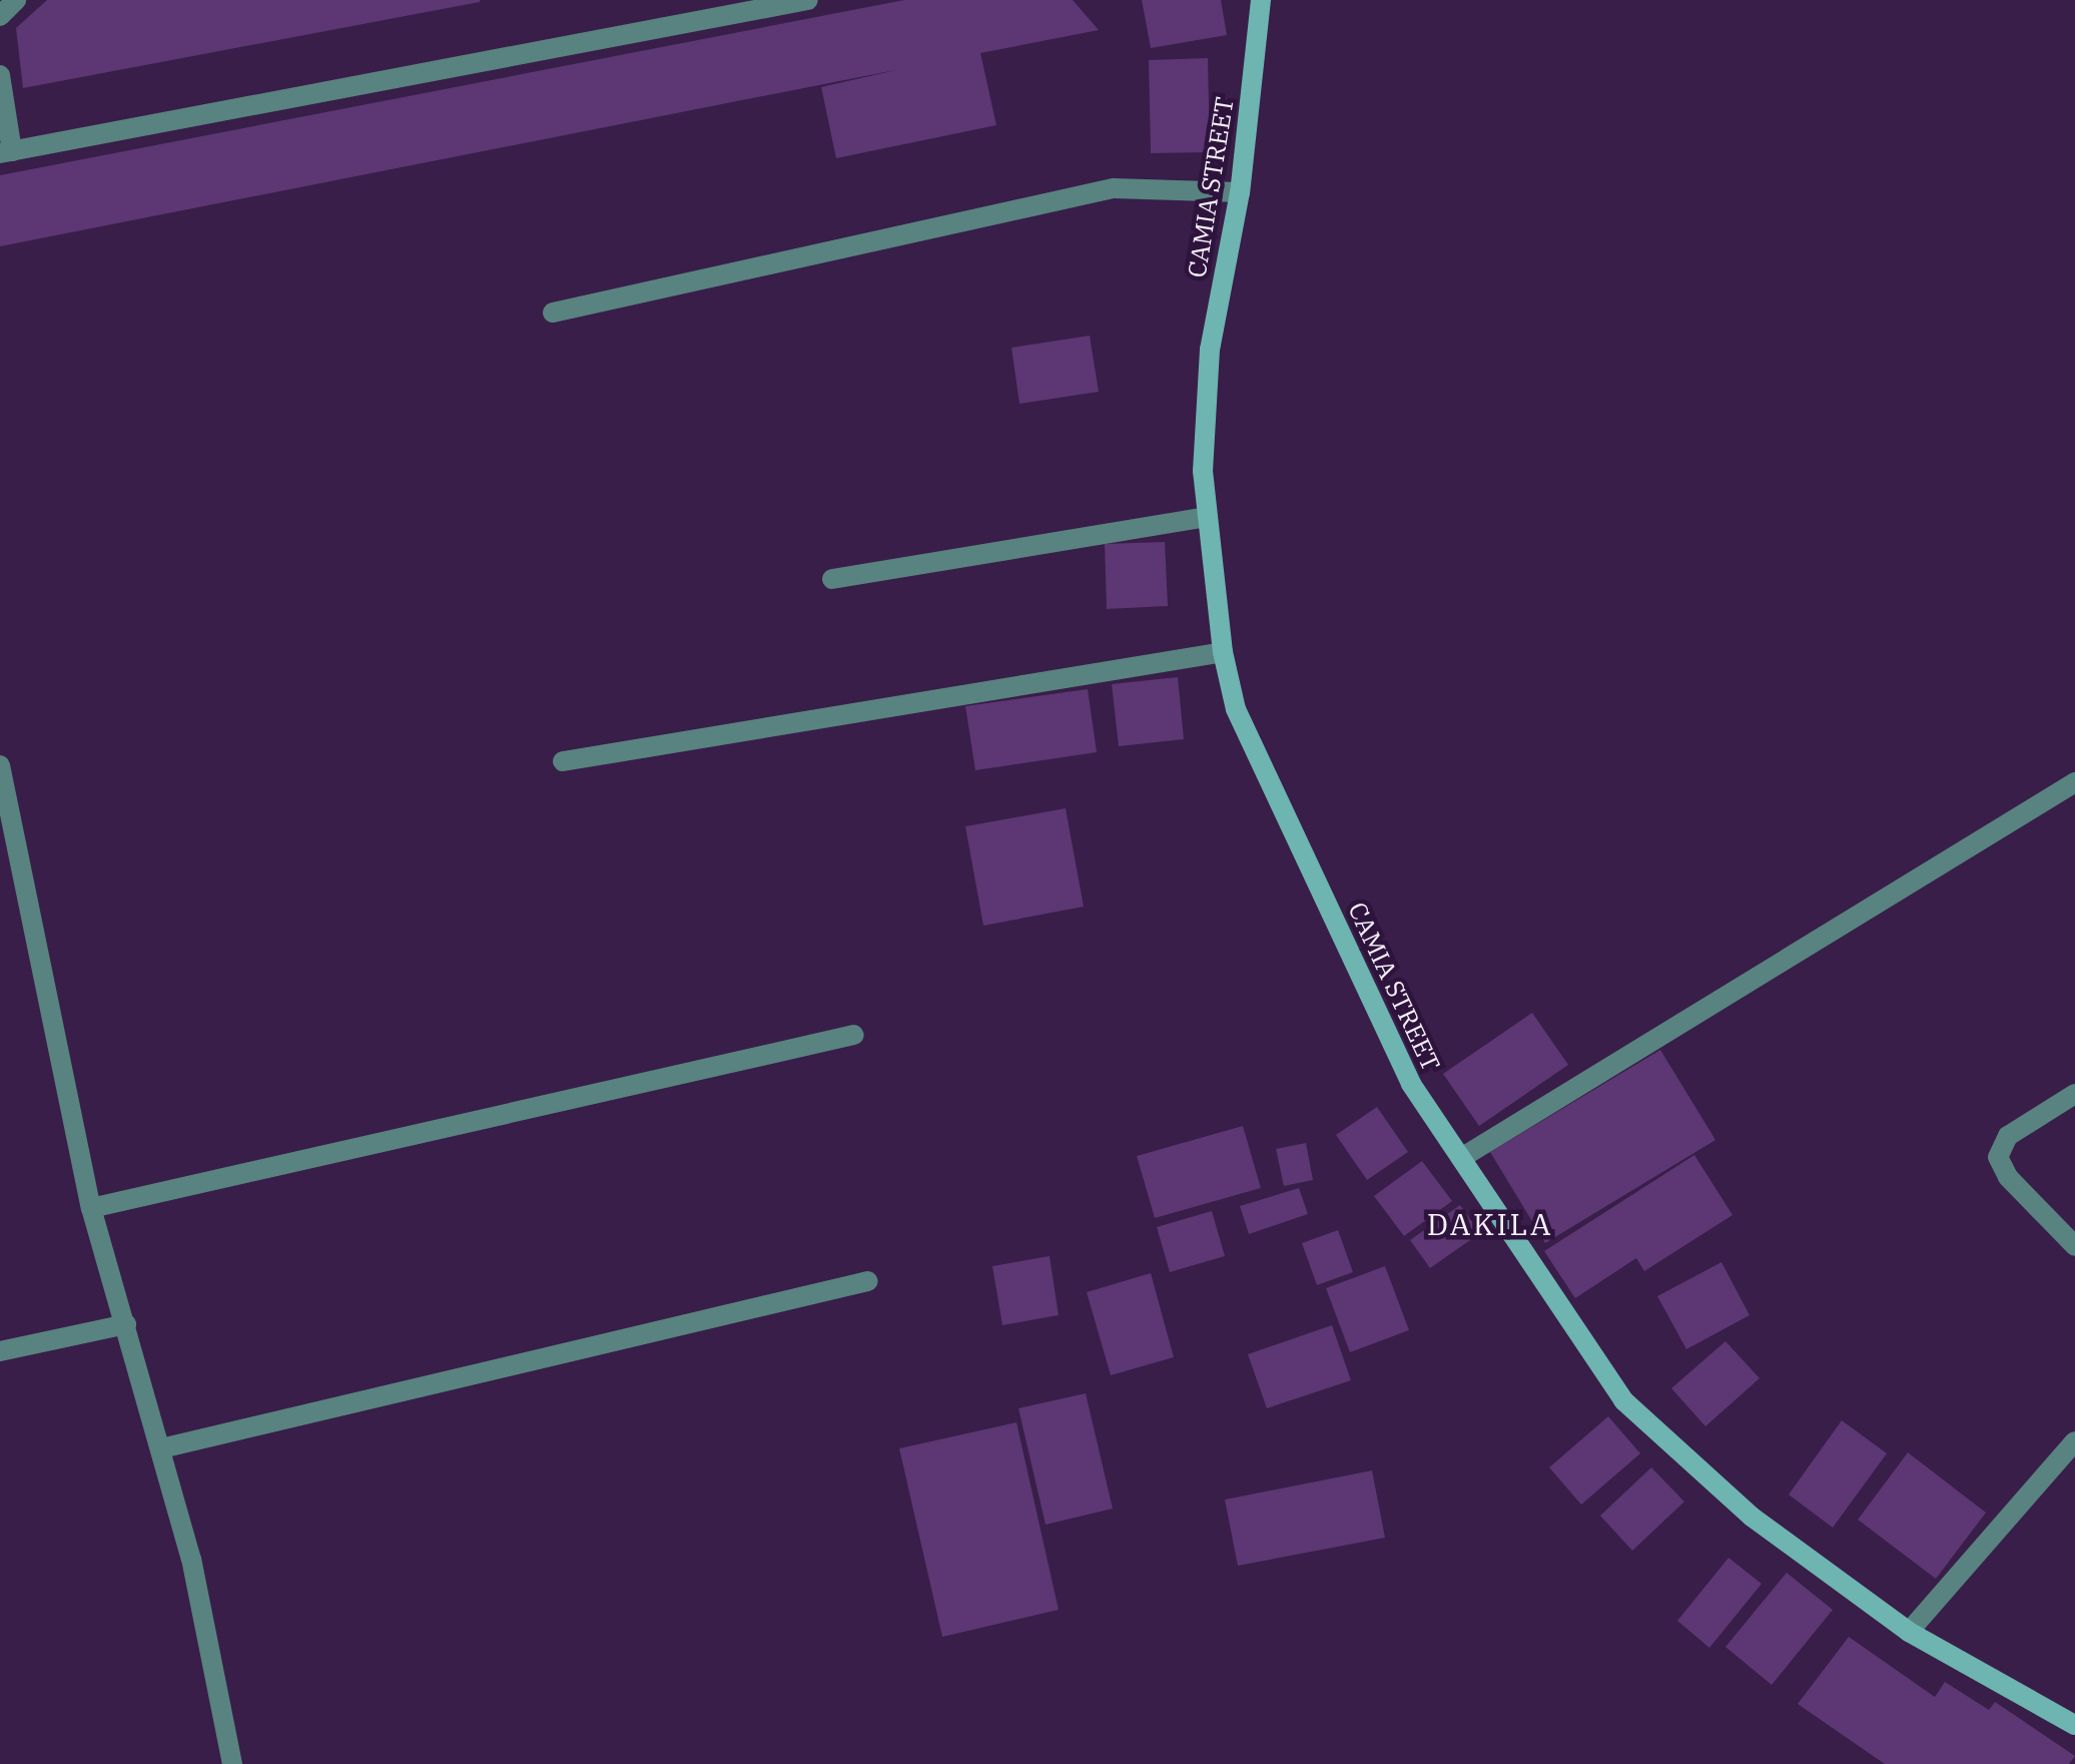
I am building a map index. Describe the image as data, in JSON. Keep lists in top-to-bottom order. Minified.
{"streets":{"street":["CAMIA STREET"]},"districts":["DAKILA"]}
